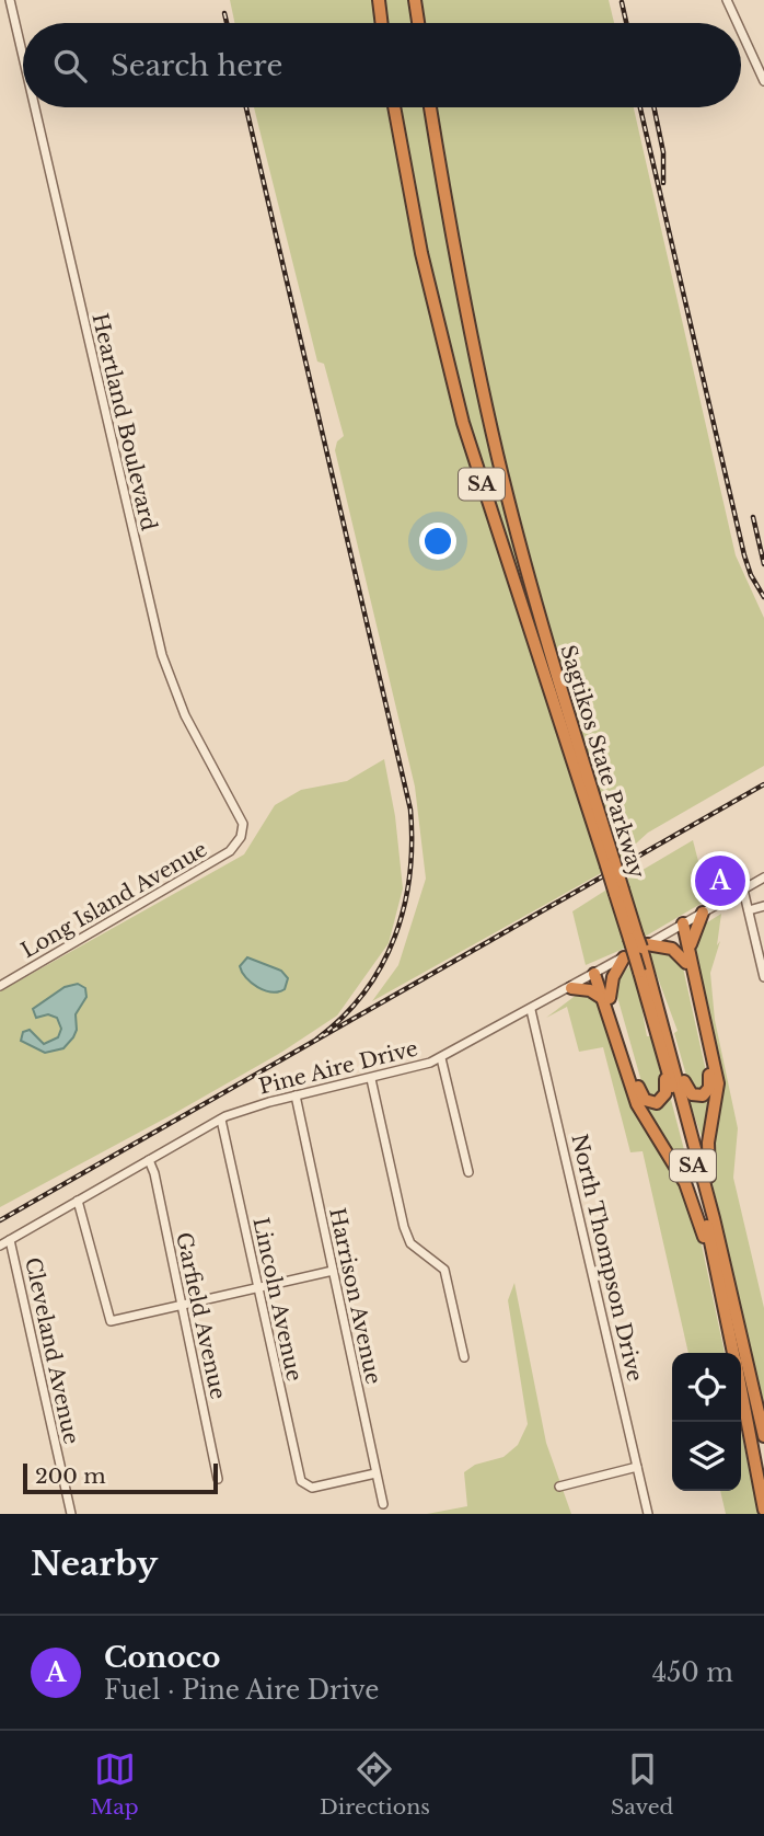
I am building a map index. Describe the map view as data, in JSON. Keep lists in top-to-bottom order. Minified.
{"streets":{"highway":["SA","Sagtikos State Parkway"],"street":["Heartland Boulevard","Long Island Avenue","Pine Aire Drive","North Thompson Drive","Harrison Avenue","Lincoln Avenue","Garfield Avenue","Cleveland Avenue"]},"crossings":[["Heartland Boulevard","Long Island Avenue"],["Sagtikos State Parkway","Pine Aire Drive"],["Pine Aire Drive","North Thompson Drive"],["Pine Aire Drive","Harrison Avenue"],["Pine Aire Drive","Lincoln Avenue"],["Pine Aire Drive","Garfield Avenue"],["Pine Aire Drive","Cleveland Avenue"],["Harrison Avenue","Lincoln Avenue"]],"scale_bar":"200 m","page":{"search":"Search here","pins":"A","scale":"200 m","heading":"Nearby","list":[{"mark":"A","name":"Conoco","note":"Fuel · Pine Aire Drive","value":"450 m"}],"nav":["Map","Directions","Saved"]}}
